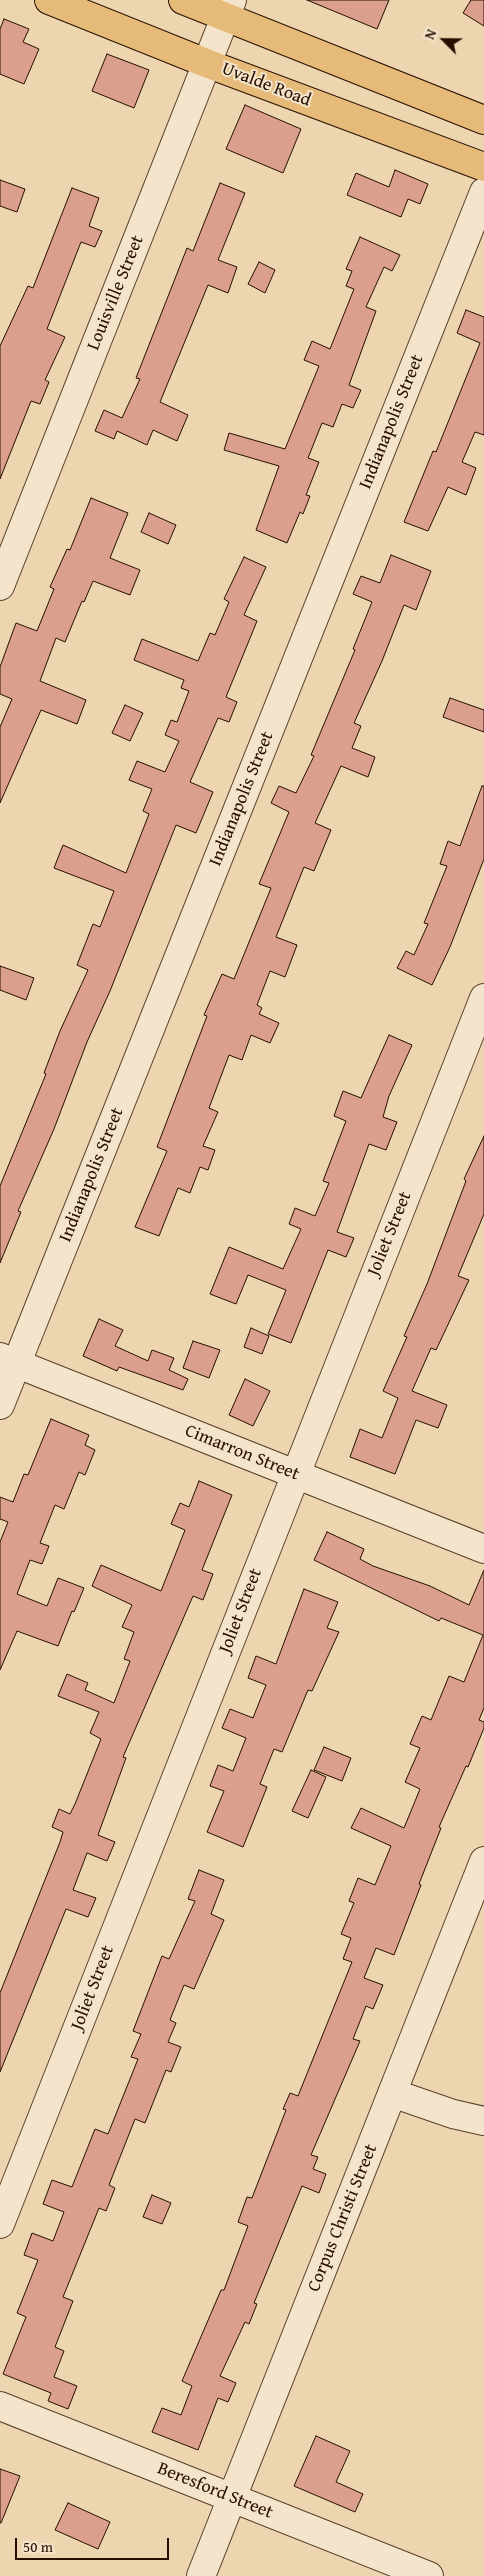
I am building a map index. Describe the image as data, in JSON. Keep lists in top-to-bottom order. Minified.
{"streets":{"main road":["Uvalde Road"],"street":["Louisville Street","Indianapolis Street","Joliet Street","Cimarron Street","Corpus Christi Street","Beresford Street"]},"crossings":[["Uvalde Road","Louisville Street"],["Indianapolis Street","Cimarron Street"],["Joliet Street","Cimarron Street"],["Corpus Christi Street","Beresford Street"]],"scale_bar":"50 m","north":"top left"}
